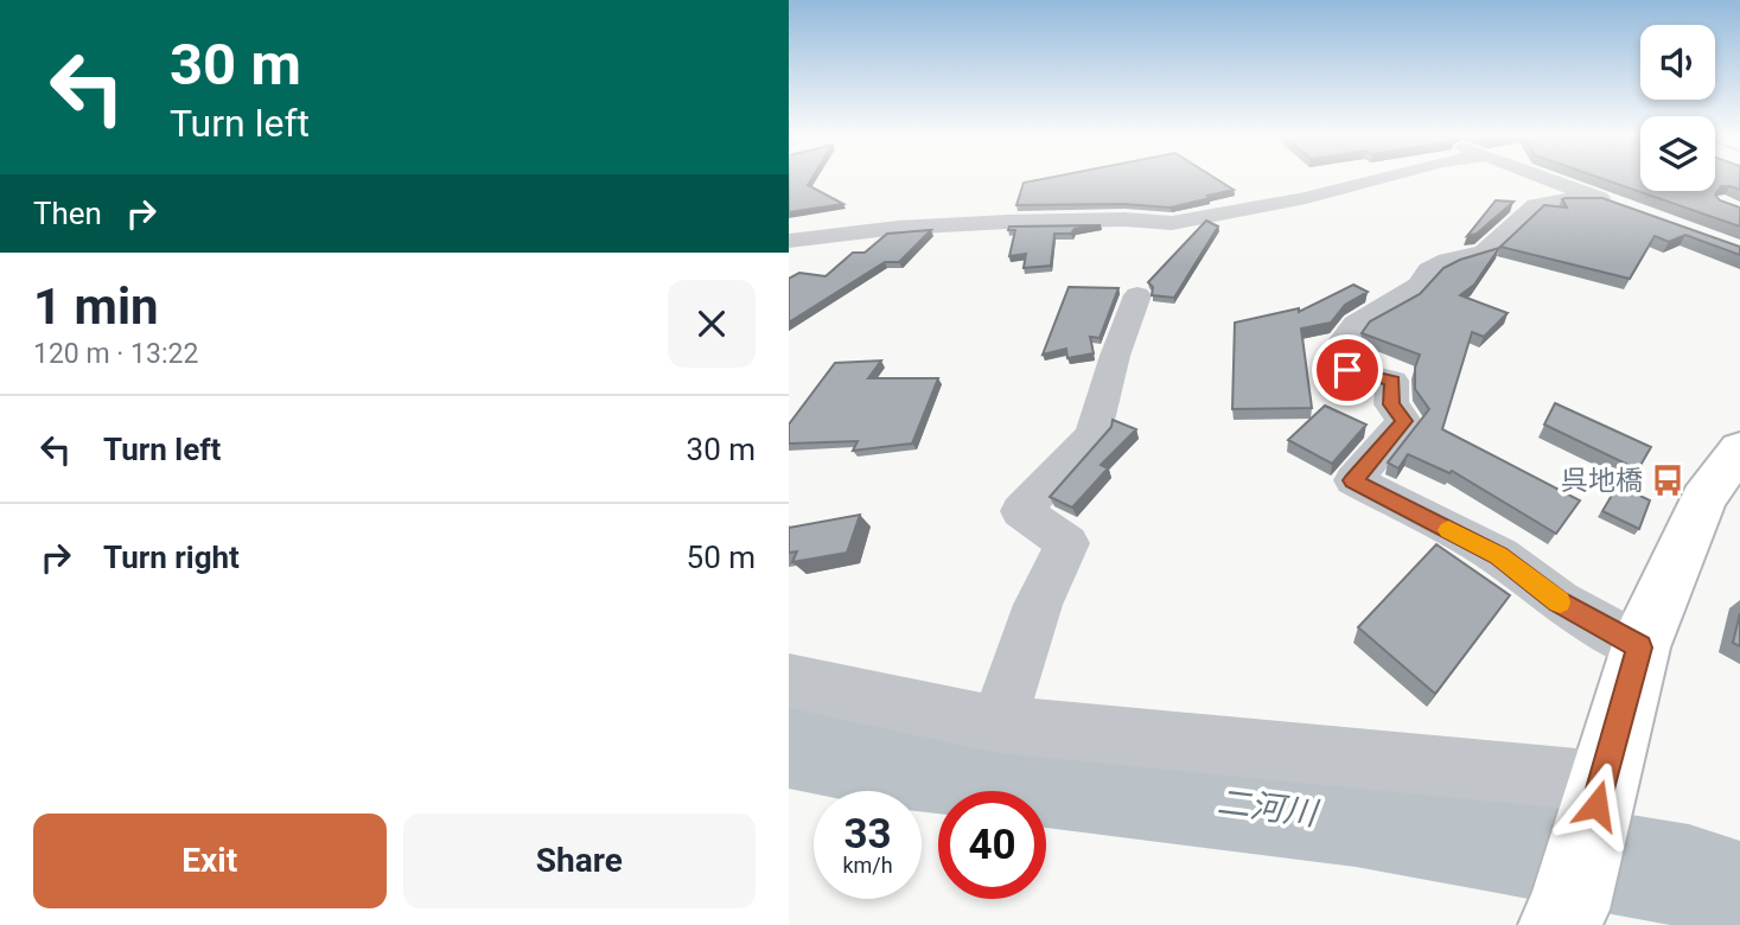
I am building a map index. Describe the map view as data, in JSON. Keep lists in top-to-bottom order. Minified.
{"water":["二河川"],"places":{"bus stop":["呉地橋"]},"page":{"turn":["30 m","Turn left"],"then":"Then","heading":["1 min","120 m · 13:22"],"list":[{"name":"Turn left","value":"30 m"},{"name":"Turn right","value":"50 m"}],"speed":"33 km/h","limit":"40","buttons":["Exit","Share"]}}
